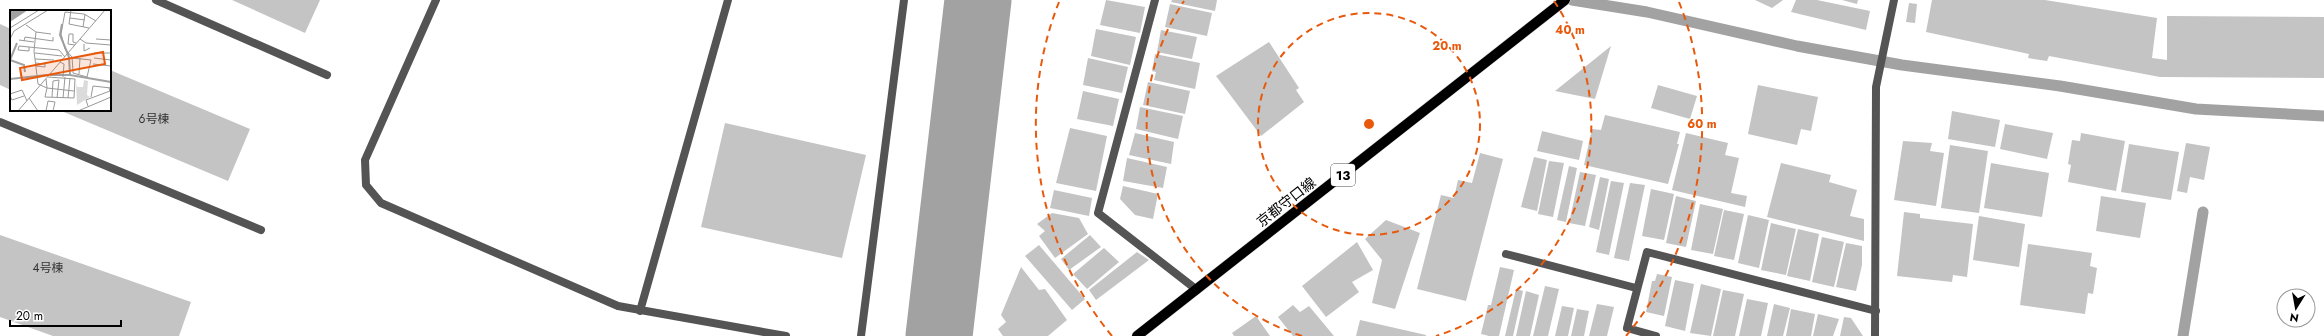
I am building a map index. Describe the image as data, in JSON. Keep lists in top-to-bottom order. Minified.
{"streets":{"main road":["13","京都守口線"]},"house_numbers":["6号棟","4号棟"],"scale_bar":"20 m","north":"bottom","rings":["40 m","20 m","60 m"]}
